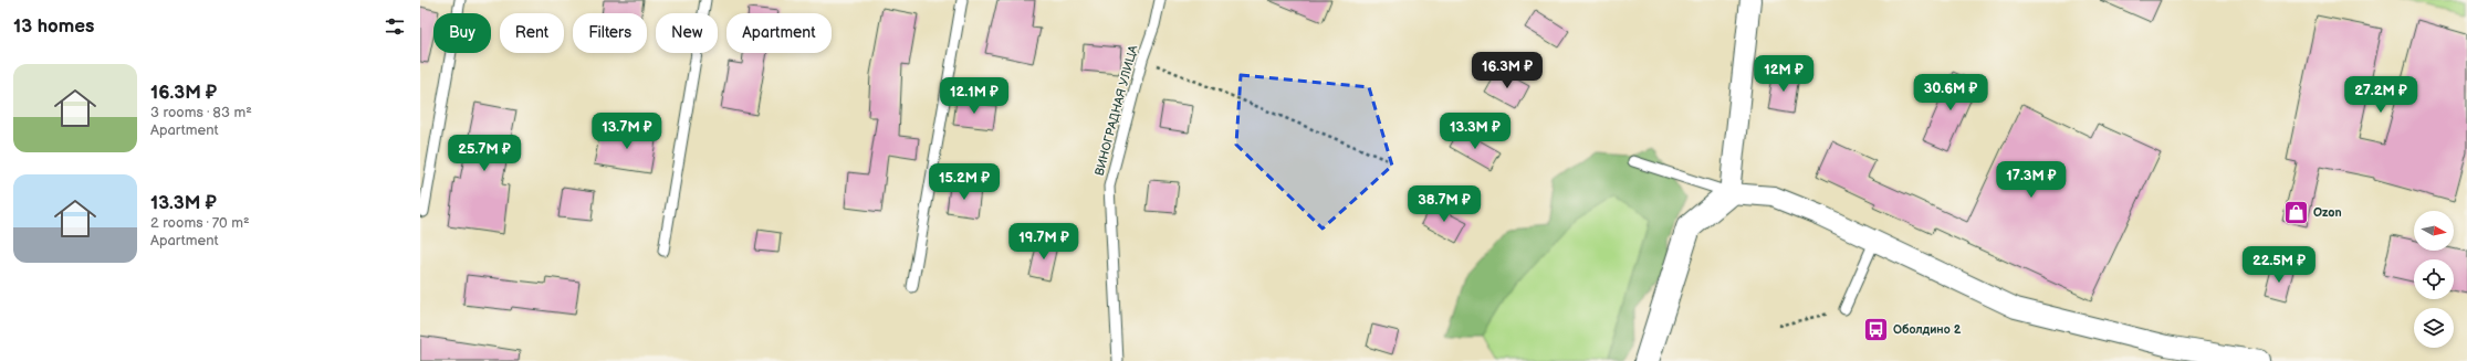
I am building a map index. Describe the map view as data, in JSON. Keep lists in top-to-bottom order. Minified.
{"streets":{"lane":["ВИНОГРАДНАЯ УЛИЦА"]},"places":{"shop":["Ozon"],"bus stop":["Оболдино 2"]},"north":"right","page":{"heading":"13 homes","chip":["Buy","Rent","Filters","New","Apartment"],"price":["16.3M ₽","12M ₽","30.6M ₽","27.2M ₽","12.1M ₽","13.7M ₽","13.3M ₽","25.7M ₽","17.3M ₽","15.2M ₽","38.7M ₽","19.7M ₽","22.5M ₽"],"list":[{"name":"16.3M ₽","note":"3 rooms · 83 m² · Apartment"},{"name":"13.3M ₽","note":"2 rooms · 70 m² · Apartment"}]}}
